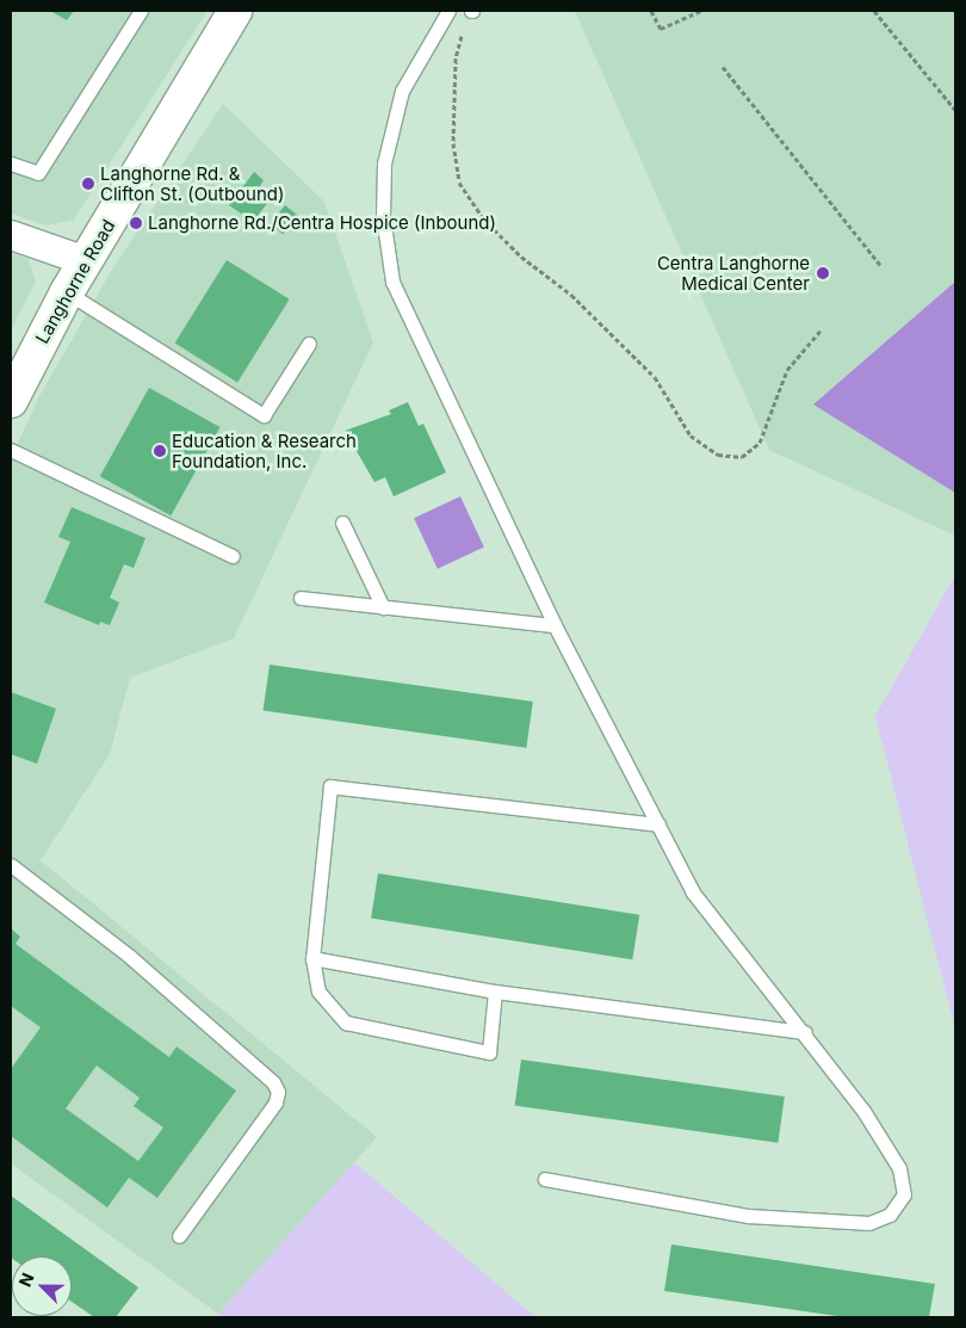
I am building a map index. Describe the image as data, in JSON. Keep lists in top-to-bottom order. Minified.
{"streets":{"main road":["Langhorne Road"]},"places":["Langhorne Rd. & Clifton St. (Outbound)","Langhorne Rd./Centra Hospice (Inbound)","Centra Langhorne Medical Center","Education & Research Foundation, Inc."],"north":"top left"}
